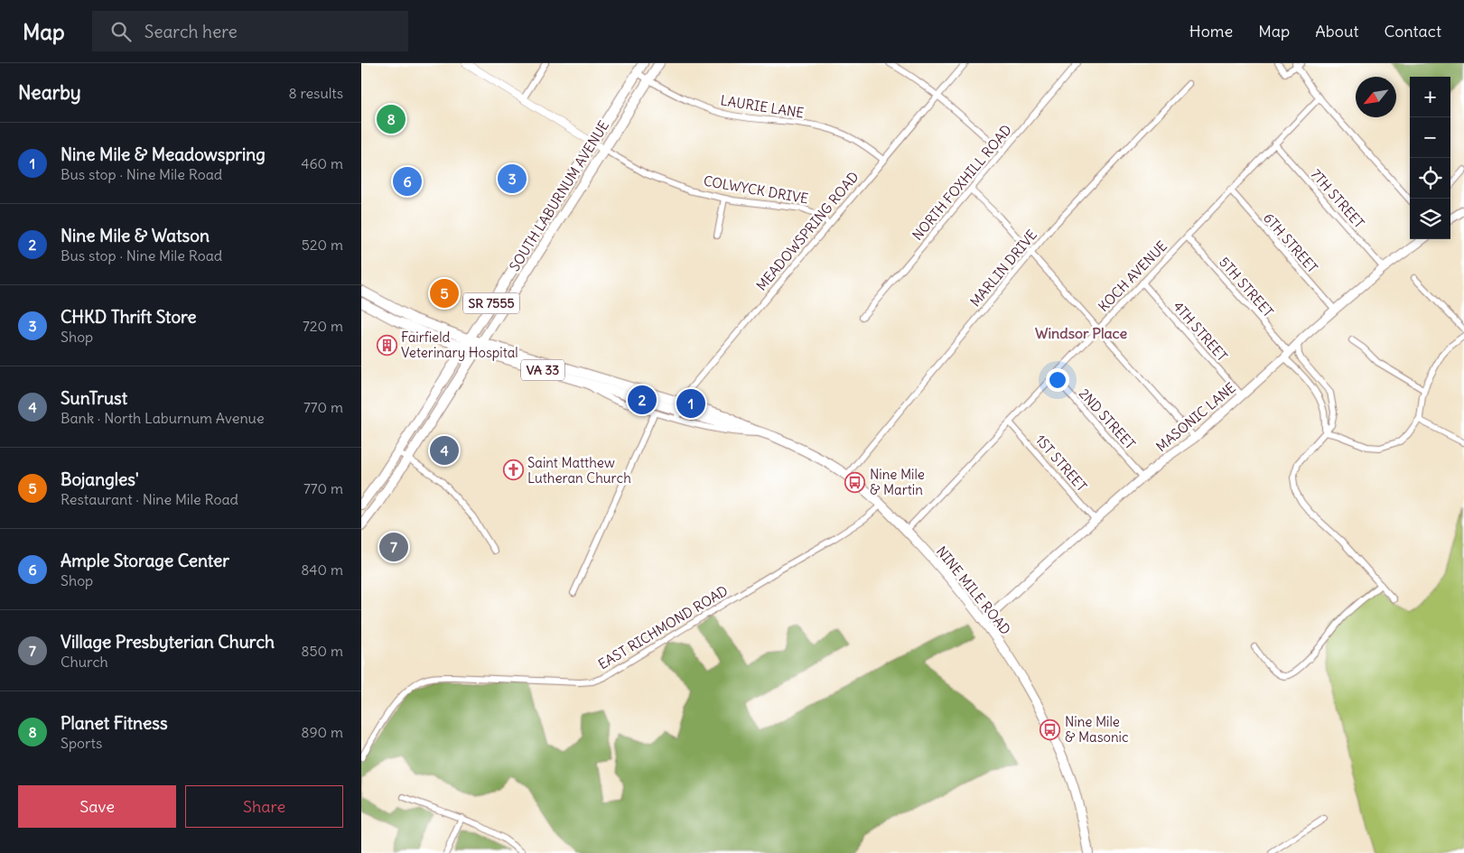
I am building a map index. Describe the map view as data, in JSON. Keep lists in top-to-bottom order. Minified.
{"streets":{"main road":["SOUTH LABURNUM AVENUE","SR 7555","VA 33","MASONIC LANE","NINE MILE ROAD"],"street":["LAURIE LANE","NORTH FOXHILL ROAD","COLWYCK DRIVE","7TH STREET","MEADOWSPRING ROAD","6TH STREET","MARLIN DRIVE","KOCH AVENUE","5TH STREET","4TH STREET","2ND STREET","1ST STREET","EAST RICHMOND ROAD"]},"crossings":[["LAURIE LANE","SOUTH LABURNUM AVENUE"],["LAURIE LANE","MEADOWSPRING ROAD"],["COLWYCK DRIVE","SOUTH LABURNUM AVENUE"],["COLWYCK DRIVE","MEADOWSPRING ROAD"],["SOUTH LABURNUM AVENUE","NINE MILE ROAD"],["7TH STREET","KOCH AVENUE"],["7TH STREET","MASONIC LANE"],["MEADOWSPRING ROAD","NINE MILE ROAD"],["6TH STREET","KOCH AVENUE"],["6TH STREET","MASONIC LANE"],["MARLIN DRIVE","NINE MILE ROAD"],["KOCH AVENUE","5TH STREET"],["KOCH AVENUE","4TH STREET"],["KOCH AVENUE","2ND STREET"],["KOCH AVENUE","1ST STREET"],["KOCH AVENUE","NINE MILE ROAD"],["5TH STREET","MASONIC LANE"],["4TH STREET","MASONIC LANE"],["MASONIC LANE","2ND STREET"],["MASONIC LANE","1ST STREET"],["MASONIC LANE","NINE MILE ROAD"],["NINE MILE ROAD","EAST RICHMOND ROAD"]],"districts":["Windsor Place"],"places":{"building":["Fairfield Veterinary Hospital"],"church":["Saint Matthew Lutheran Church"],"bus stop":["Nine Mile & Martin","Nine Mile & Masonic"]},"north":"bottom left","page":{"header":"Map","search":"Search here","nav":["Home","Map","About","Contact"],"heading":["Nearby","8 results"],"map_buttons":["+","−"],"pins":["8","3","6","5","2","1","4","7"],"list":[{"mark":"1","name":"Nine Mile & Meadowspring","note":"Bus stop · Nine Mile Road","value":"460 m"},{"mark":"2","name":"Nine Mile & Watson","note":"Bus stop · Nine Mile Road","value":"520 m"},{"mark":"3","name":"CHKD Thrift Store","note":"Shop","value":"720 m"},{"mark":"4","name":"SunTrust","note":"Bank · North Laburnum Avenue","value":"770 m"},{"mark":"5","name":"Bojangles'","note":"Restaurant · Nine Mile Road","value":"770 m"},{"mark":"6","name":"Ample Storage Center","note":"Shop","value":"840 m"},{"mark":"7","name":"Village Presbyterian Church","note":"Church","value":"850 m"},{"mark":"8","name":"Planet Fitness","note":"Sports","value":"890 m"}],"buttons":["Save","Share"]}}
